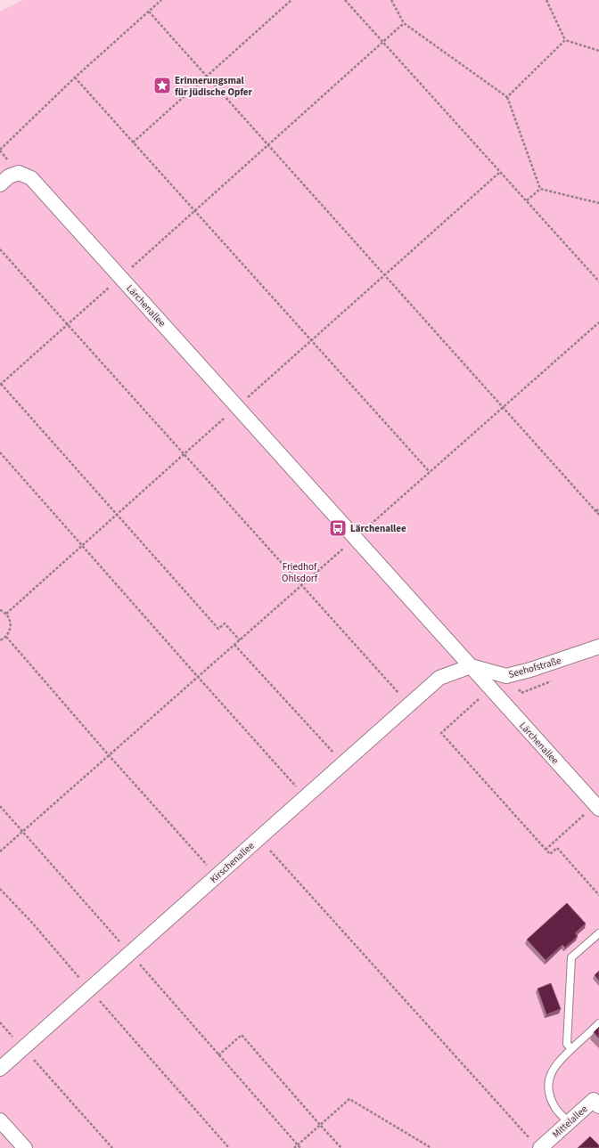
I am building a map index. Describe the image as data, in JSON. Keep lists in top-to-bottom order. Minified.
{"streets":{"street":["Lärchenallee","Seehofstraße","Kirschenallee","Mittelallee"]},"crossings":[["Lärchenallee","Seehofstraße"],["Lärchenallee","Kirschenallee"],["Seehofstraße","Kirschenallee"]],"parks":["Friedhof Ohlsdorf"],"places":{"place":["Erinnerungsmal für jüdische Opfer"],"bus stop":["Lärchenallee"]}}
